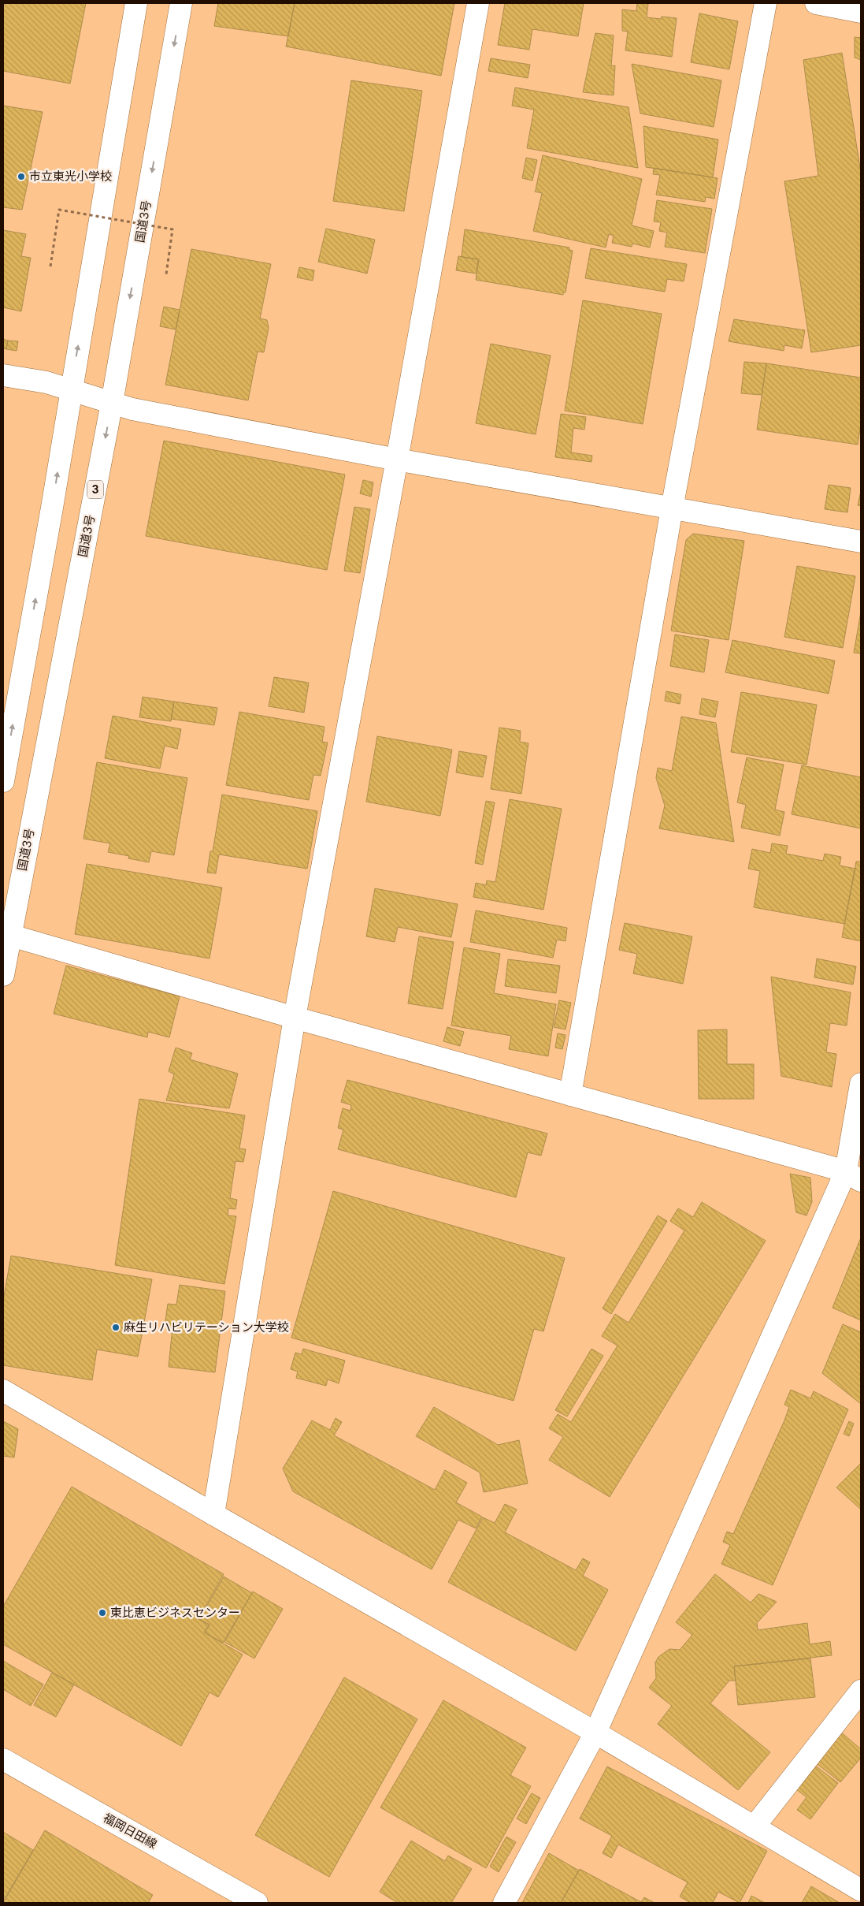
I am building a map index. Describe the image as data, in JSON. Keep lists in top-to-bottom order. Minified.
{"streets":{"main road":["国道3号","3","福岡日田線"]},"places":["市立東光小学校","麻生リハビリテーション大学校","東比恵ビジネスセンター"]}
